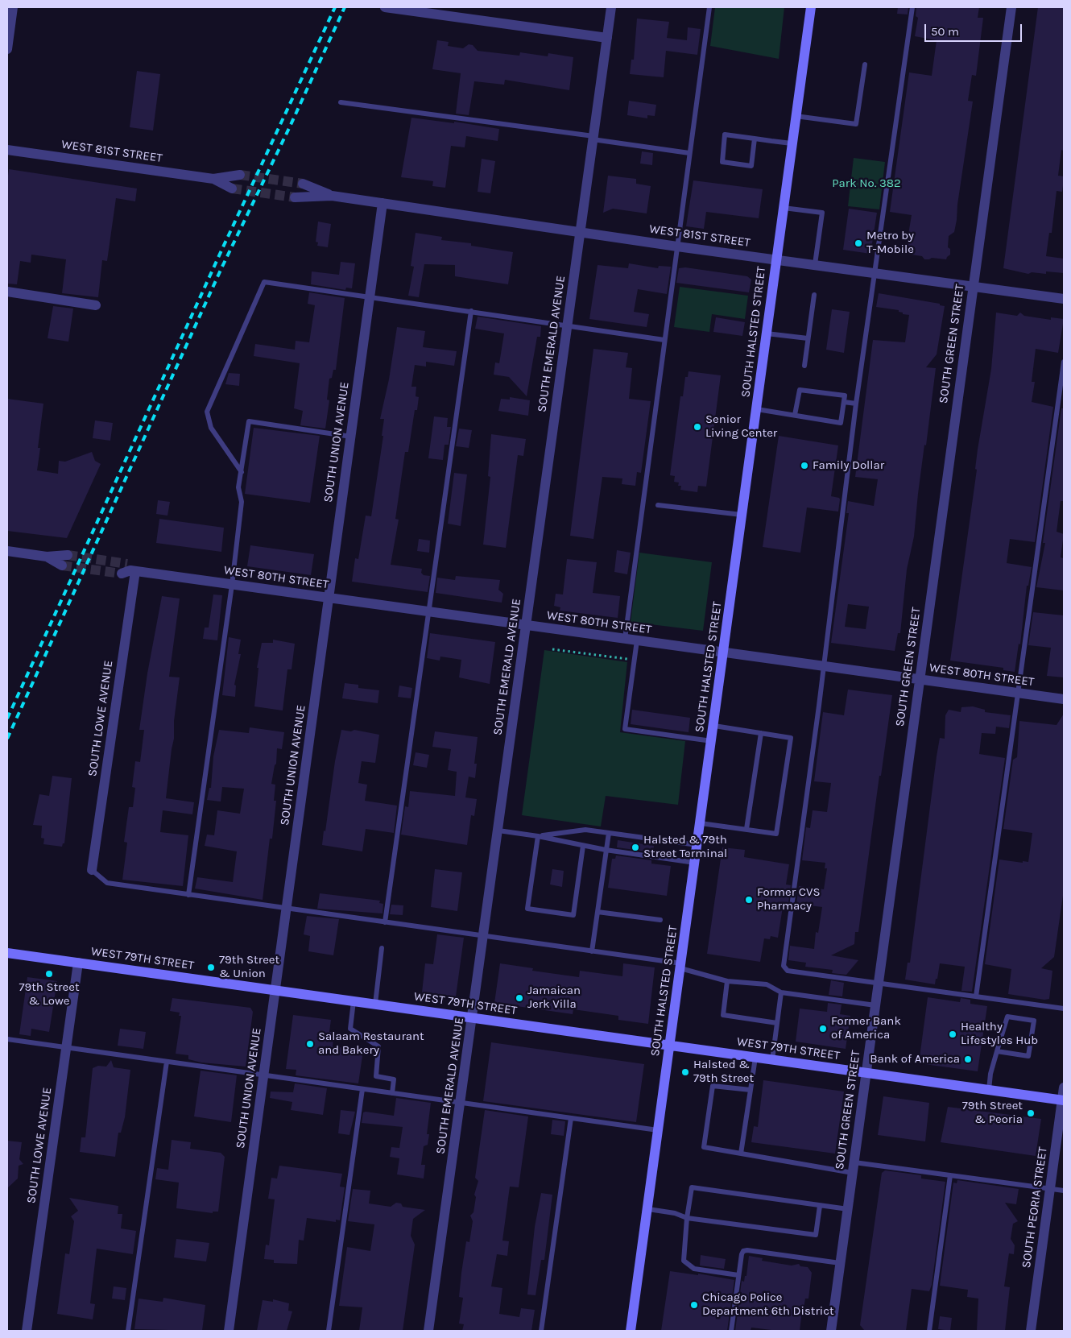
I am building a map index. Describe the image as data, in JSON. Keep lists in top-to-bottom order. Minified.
{"streets":{"main road":["SOUTH HALSTED STREET","WEST 79TH STREET"],"street":["WEST 81ST STREET","SOUTH EMERALD AVENUE","SOUTH GREEN STREET","SOUTH UNION AVENUE","WEST 80TH STREET","SOUTH LOWE AVENUE","SOUTH PEORIA STREET"]},"crossings":[["WEST 81ST STREET","SOUTH HALSTED STREET"],["WEST 81ST STREET","SOUTH EMERALD AVENUE"],["WEST 81ST STREET","SOUTH GREEN STREET"],["WEST 81ST STREET","SOUTH UNION AVENUE"],["SOUTH HALSTED STREET","WEST 80TH STREET"],["SOUTH HALSTED STREET","WEST 79TH STREET"],["SOUTH EMERALD AVENUE","WEST 80TH STREET"],["SOUTH EMERALD AVENUE","WEST 79TH STREET"],["SOUTH GREEN STREET","WEST 80TH STREET"],["SOUTH GREEN STREET","WEST 79TH STREET"],["SOUTH UNION AVENUE","WEST 80TH STREET"],["SOUTH UNION AVENUE","WEST 79TH STREET"],["WEST 80TH STREET","SOUTH LOWE AVENUE"],["SOUTH LOWE AVENUE","WEST 79TH STREET"],["WEST 79TH STREET","SOUTH PEORIA STREET"]],"parks":["Park No. 382"],"places":["Metro by T-Mobile","Senior Living Center","Family Dollar","Halsted & 79th Street Terminal","Former CVS Pharmacy","79th Street & Union","79th Street & Lowe","Jamaican Jerk Villa","Former Bank of America","Healthy Lifestyles Hub","Salaam Restaurant and Bakery","Bank of America","Halsted & 79th Street","79th Street & Peoria","Chicago Police Department 6th District"],"scale_bar":"50 m"}
